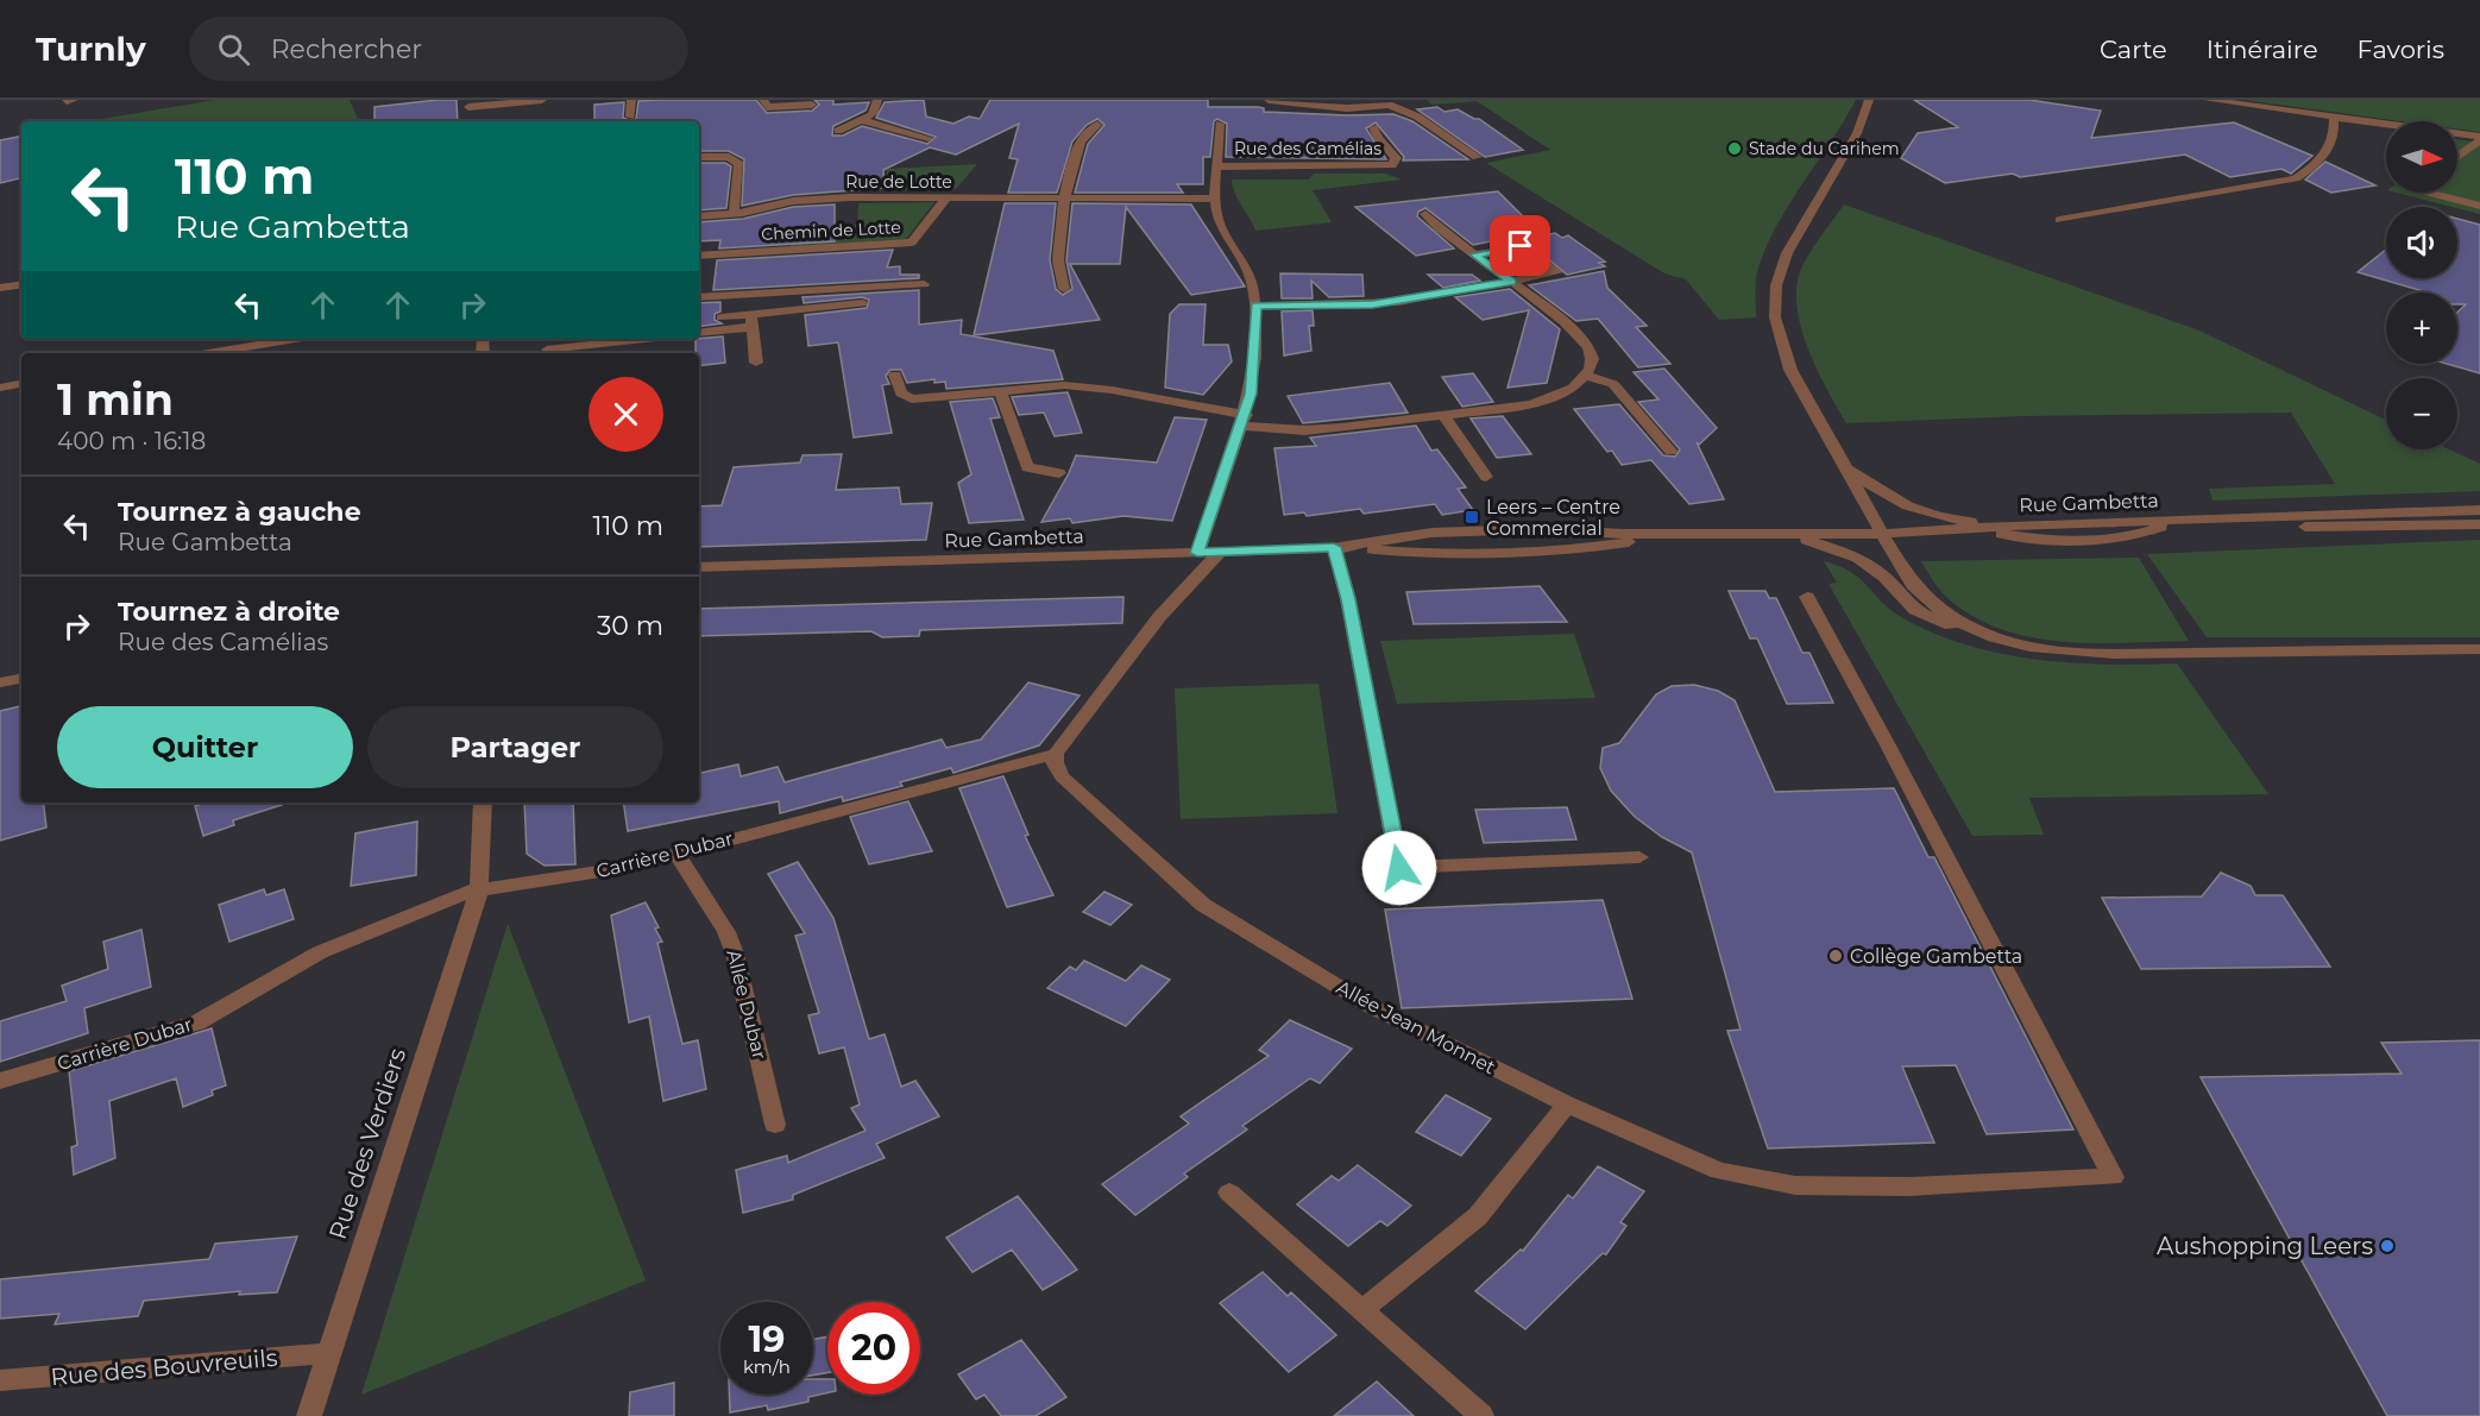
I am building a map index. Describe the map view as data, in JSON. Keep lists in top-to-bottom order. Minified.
{"streets":{"street":["Rue des Camélias","Rue de Lotte","Chemin de Lotte","Rue Gambetta","Carrière Dubar","Allée Dubar","Allée Jean Monnet","Rue des Verdiers","Rue des Bouvreuils"]},"crossings":[["Rue des Camélias","Rue de Lotte"],["Rue des Camélias","Rue Gambetta"],["Rue de Lotte","Chemin de Lotte"],["Carrière Dubar","Allée Dubar"],["Carrière Dubar","Allée Jean Monnet"],["Carrière Dubar","Rue des Verdiers"],["Rue des Verdiers","Rue des Bouvreuils"]],"places":{"other":["Stade du Carihem","Collège Gambetta","Aushopping Leers"],"transit":["Leers – Centre Commercial"]},"north":"right","page":{"header":"Turnly","search":"Rechercher","nav":["Carte","Itinéraire","Favoris"],"map_buttons":["+","−"],"turn":["110 m","Rue Gambetta"],"heading":["1 min","400 m · 16:18"],"list":[{"name":"Tournez à gauche","note":"Rue Gambetta","value":"110 m"},{"name":"Tournez à droite","note":"Rue des Camélias","value":"30 m"}],"buttons":["Quitter","Partager"],"speed":"19 km/h","limit":"20"}}
